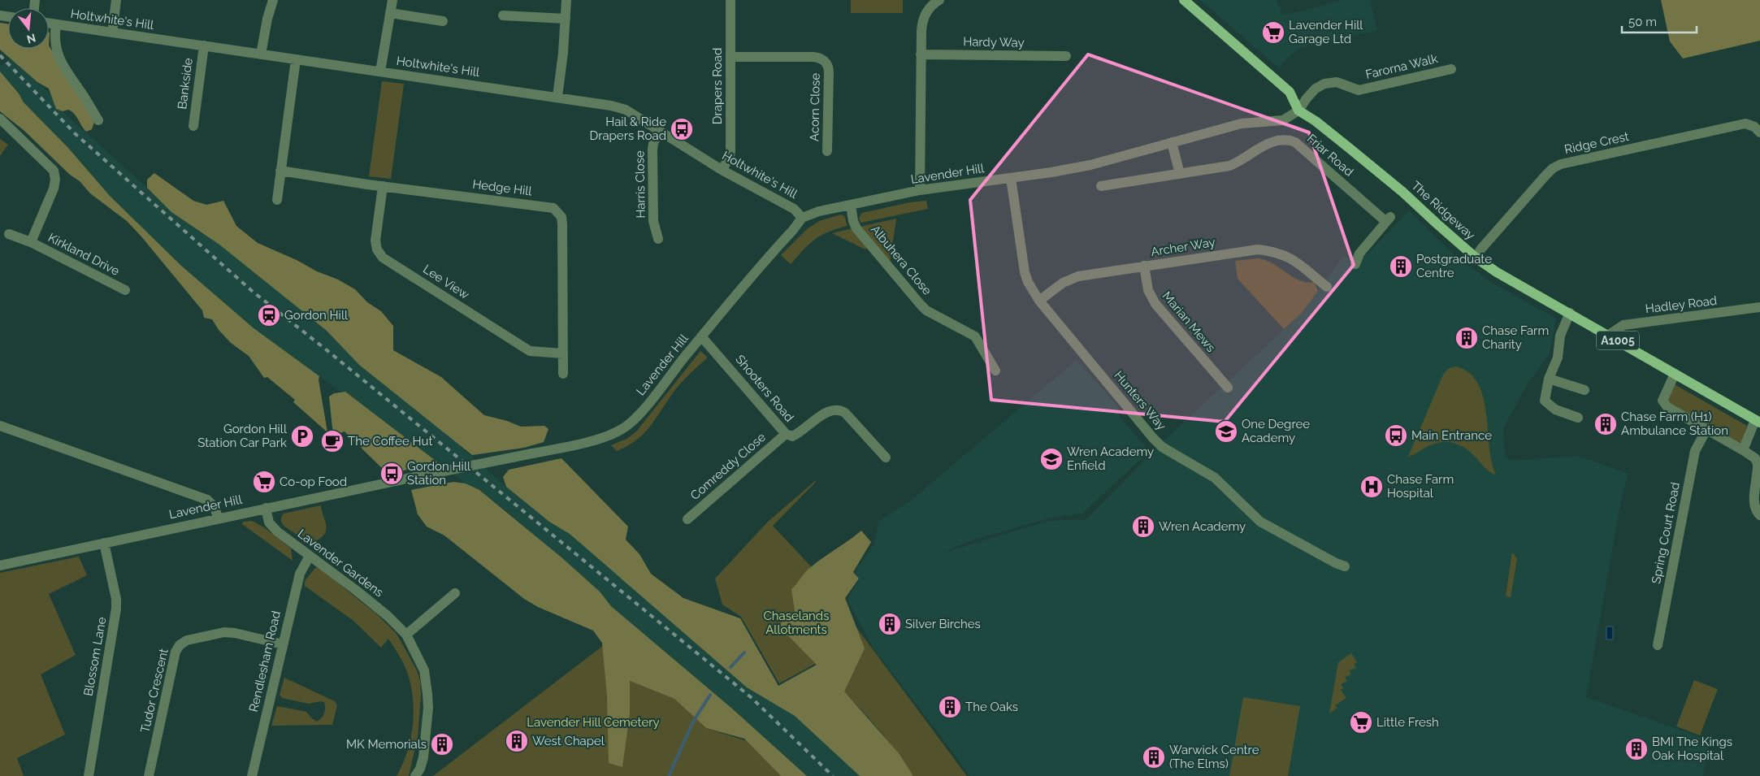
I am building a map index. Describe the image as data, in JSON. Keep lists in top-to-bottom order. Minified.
{"streets":{"main road":["The Ridgeway","A1005"],"street":["Holtwhite's Hill","Hardy Way","Farorna Walk","Bankside","Drapers Road","Acorn Close","Ridge Crest","Friar Road","Lavender Hill","Harris Close","Hedge Hill","Archer Way","Kirkland Drive","Albuhera Close","Lee View","Hadley Road","Marian Mews","Shooters Road","Hunters Way","Comreddy Close","Spring Court Road","Lavender Gardens","Blossom Lane","Rendlesham Road","Tudor Crescent"]},"crossings":[["Holtwhite's Hill","Bankside"],["Holtwhite's Hill","Drapers Road"],["Holtwhite's Hill","Lavender Hill"],["Holtwhite's Hill","Harris Close"],["Farorna Walk","Lavender Hill"],["Farorna Walk","The Ridgeway"],["Drapers Road","Acorn Close"],["Ridge Crest","The Ridgeway"],["Lavender Hill","The Ridgeway"],["Lavender Hill","Albuhera Close"],["Lavender Hill","Shooters Road"],["Lavender Hill","Hunters Way"],["Lavender Hill","Lavender Gardens"],["Lavender Hill","Blossom Lane"],["Hedge Hill","Lee View"],["The Ridgeway","Hadley Road"],["Archer Way","Marian Mews"],["Archer Way","Hunters Way"],["Shooters Road","Comreddy Close"],["Lavender Gardens","Rendlesham Road"],["Rendlesham Road","Tudor Crescent"]],"parks":["Chaselands Allotments","Lavender Hill Cemetery"],"places":{"supermarket":["Lavender Hill Garage Ltd","Co-op Food","Little Fresh"],"bus stop":["Hail & Ride Drapers Road","Main Entrance","Gordon Hill Station"],"building":["Postgraduate Centre","Chase Farm Charity","Chase Farm (H1) Ambulance Station","Wren Academy","Silver Birches","The Oaks","West Chapel","MK Memorials","BMI The Kings Oak Hospital","Warwick Centre (The Elms)"],"station":["Gordon Hill"],"school or university":["One Degree Academy","Wren Academy Enfield"],"parking":["Gordon Hill Station Car Park"],"cafe":["The Coffee Hut"],"hospital":["Chase Farm Hospital"]},"scale_bar":"50 m","north":"bottom"}
